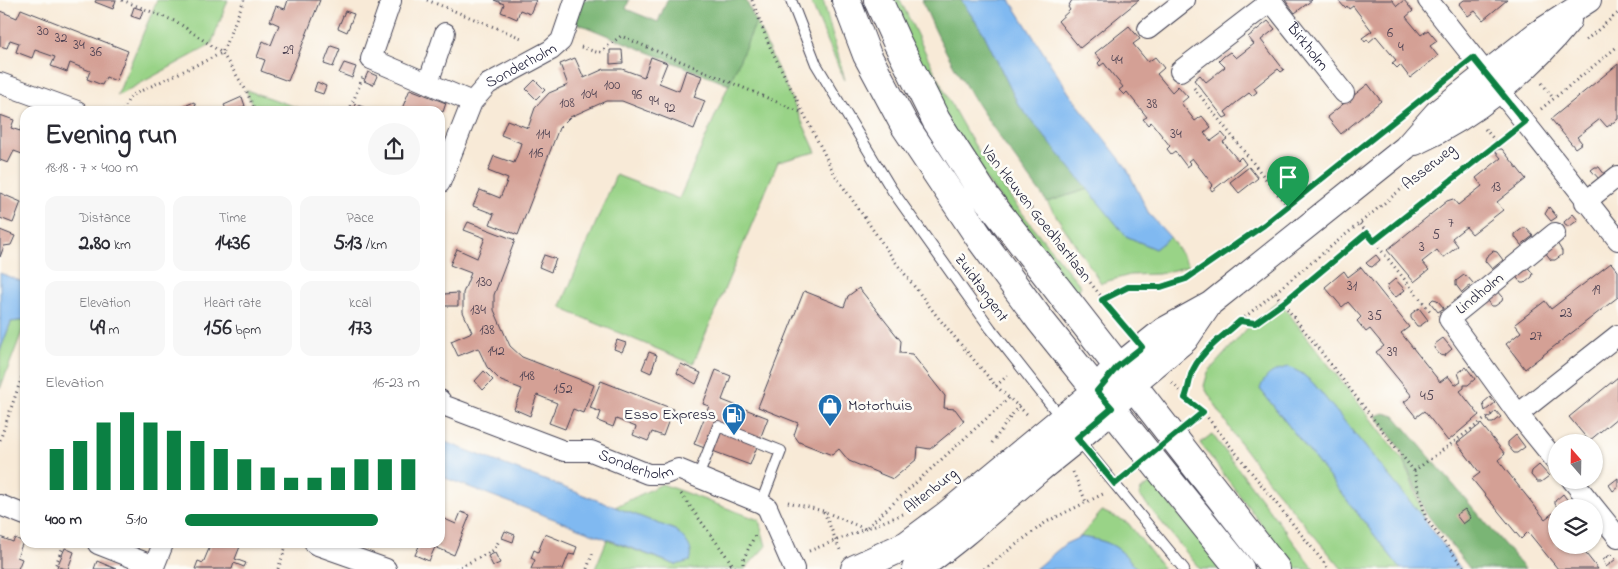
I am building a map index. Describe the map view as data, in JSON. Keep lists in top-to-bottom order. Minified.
{"streets":{"main road":["Van Heuven Goedhartlaan","Altenburg"],"street":["Birkholm","Sonderholm","Asserweg","Lindholm"],"lane":["Zuidtangent"]},"crossings":[["Asserweg","Van Heuven Goedhartlaan"],["Asserweg","Altenburg"],["Van Heuven Goedhartlaan","Altenburg"],["Zuidtangent","Altenburg"]],"places":{"shop":["Motorhuis"],"fuel station":["Esso Express"]},"house_numbers":["30","6","32","34","4","29","36","44","100","104","96","94","108","38","92","114","34","116","13","7","5","3","130","31","19","134","23","35","138","27","142","39","148","152","45"],"north":"top","page":{"heading":["Evening run","18:18 · 7 × 400 m"],"stats":[["Distance","2.80 km"],["Time","14:36"],["Pace","5:13 /km"],["Elevation","49 m"],["Heart rate","156 bpm"],["kcal","173"]],"chart":["Elevation","16–23 m"],"list":[{"name":"400 m","note":"5:10"}]}}
